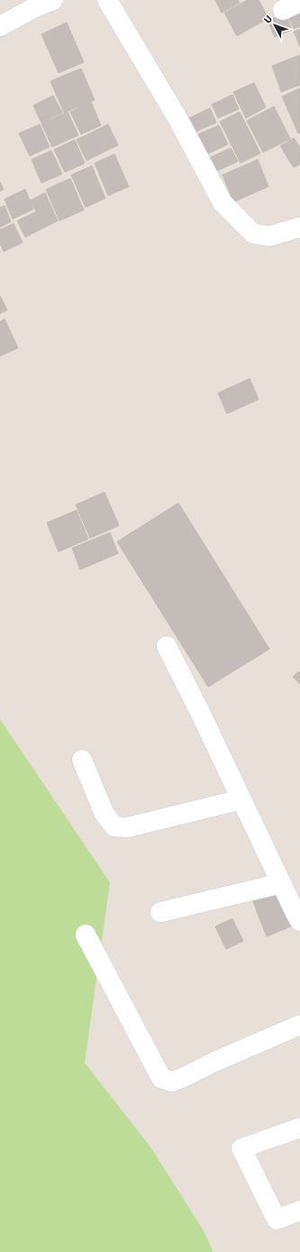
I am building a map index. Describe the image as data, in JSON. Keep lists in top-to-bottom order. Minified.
{"north":"top left"}
